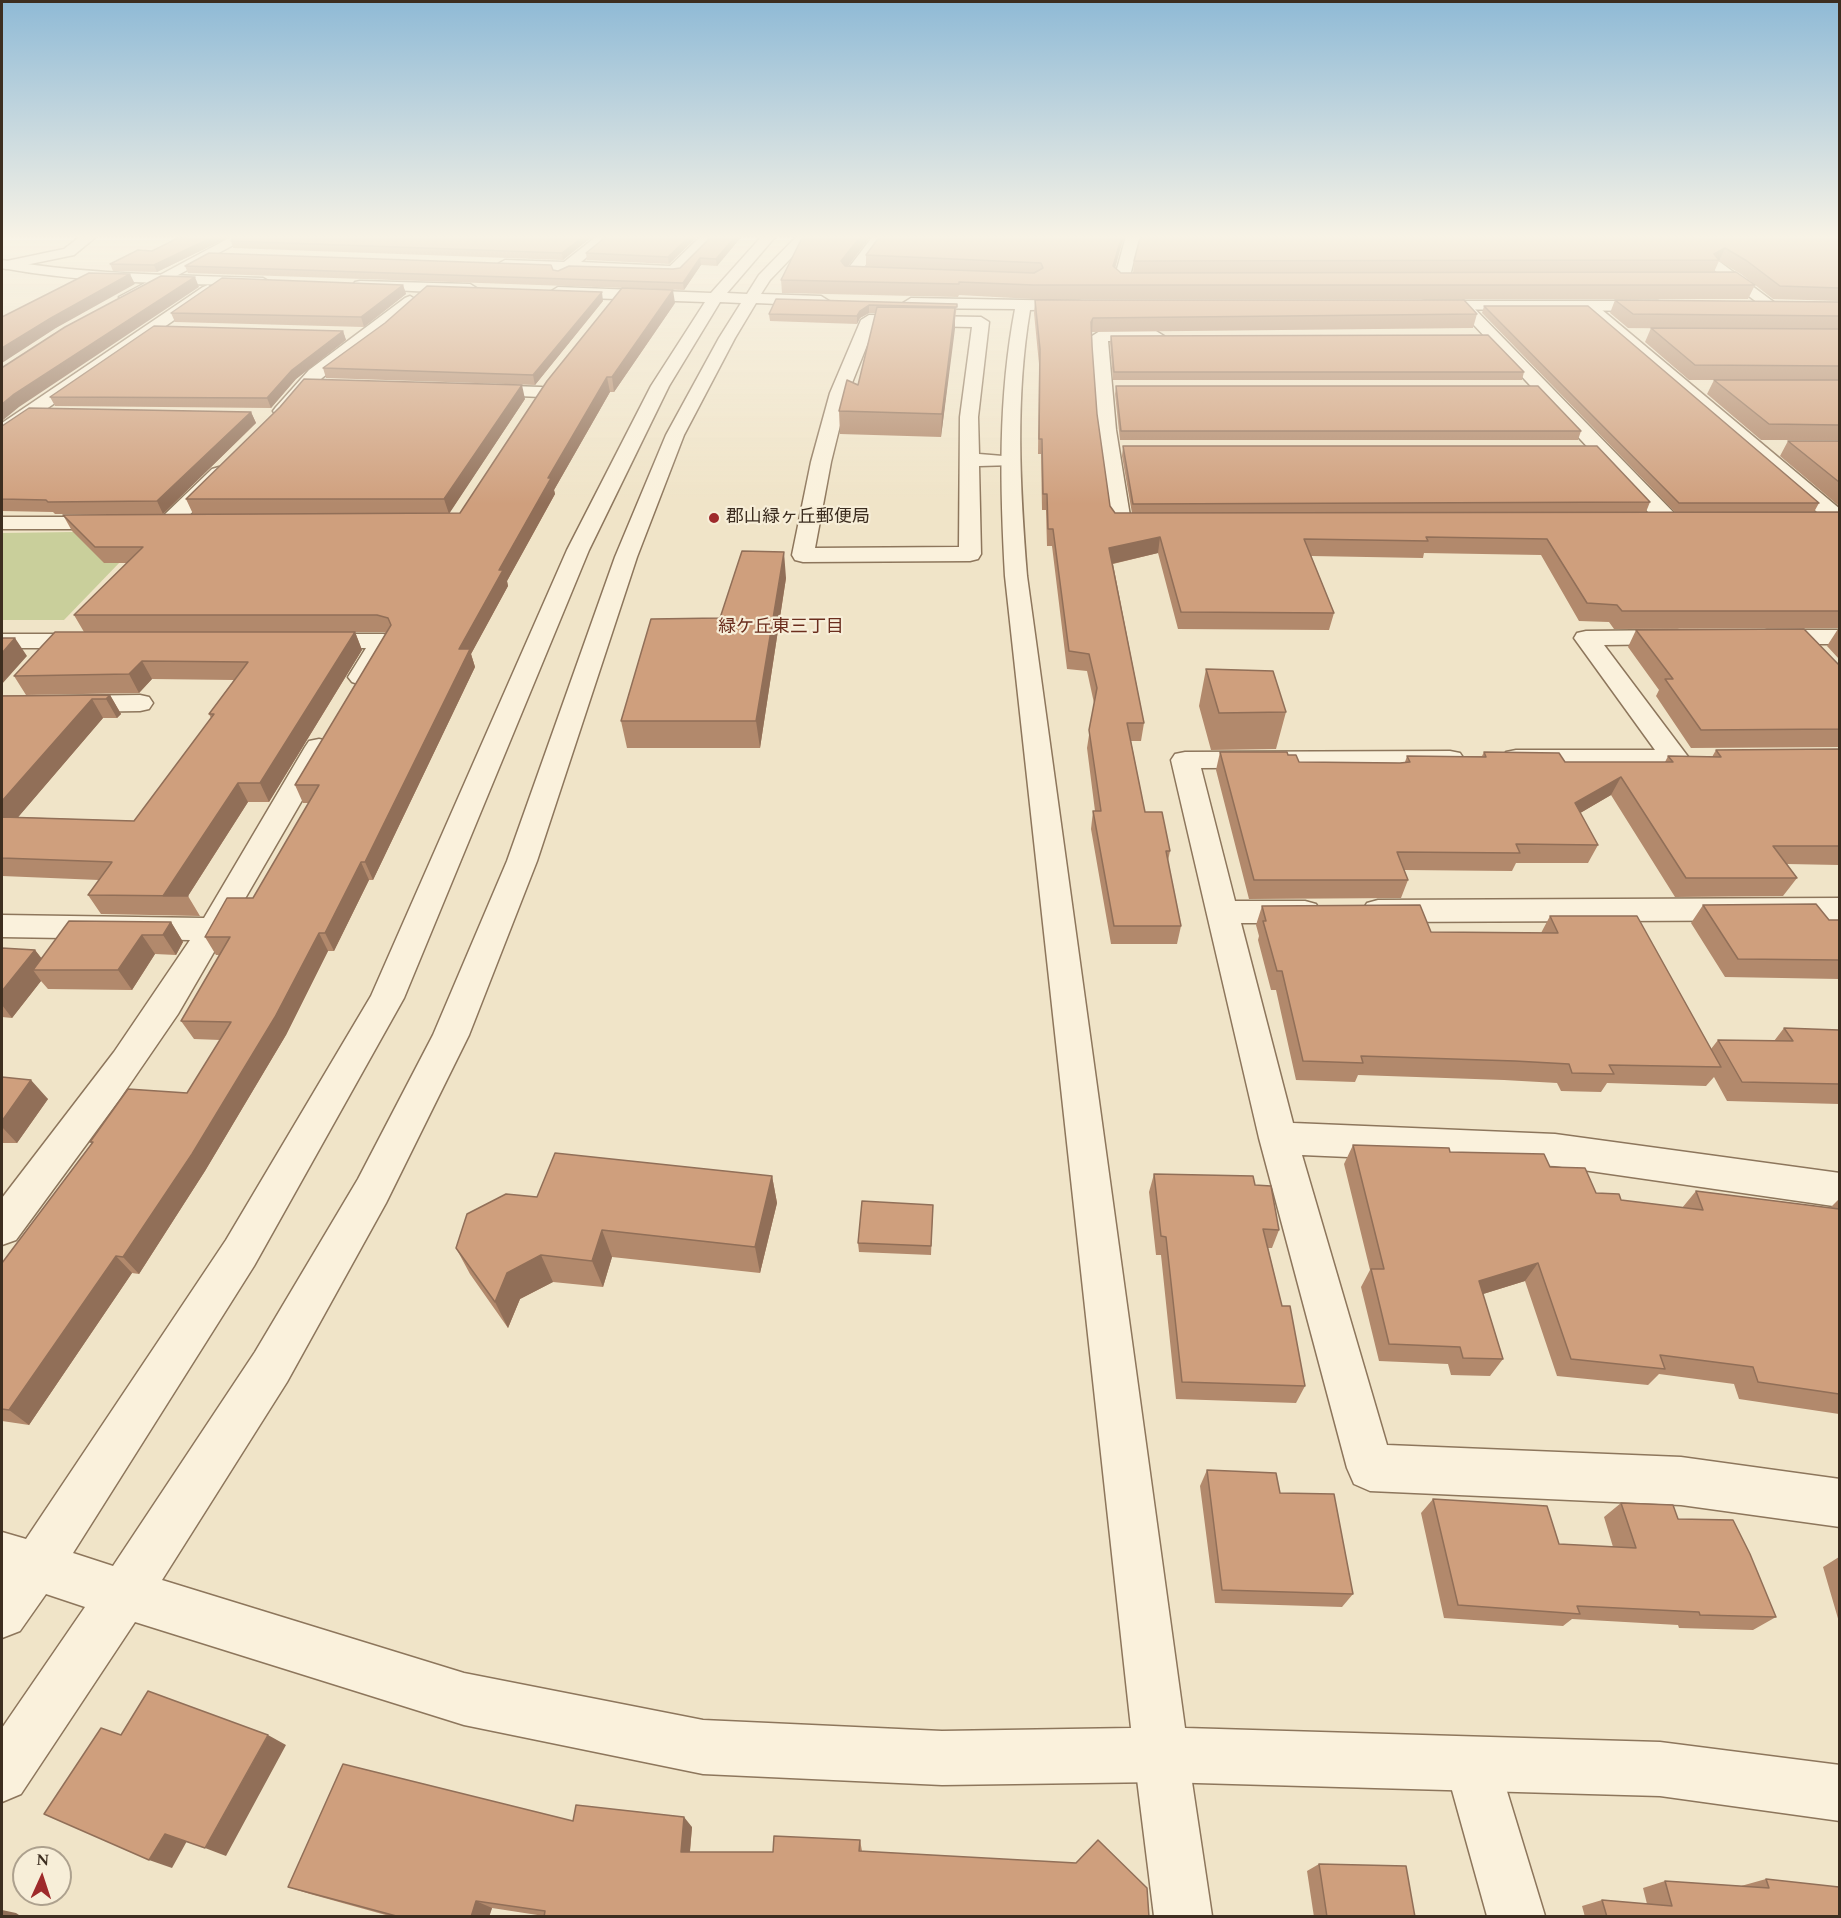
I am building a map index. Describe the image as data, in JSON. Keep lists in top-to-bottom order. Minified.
{"districts":["緑ケ丘東三丁目"],"places":["郡山緑ヶ丘郵便局"],"north":"top"}
